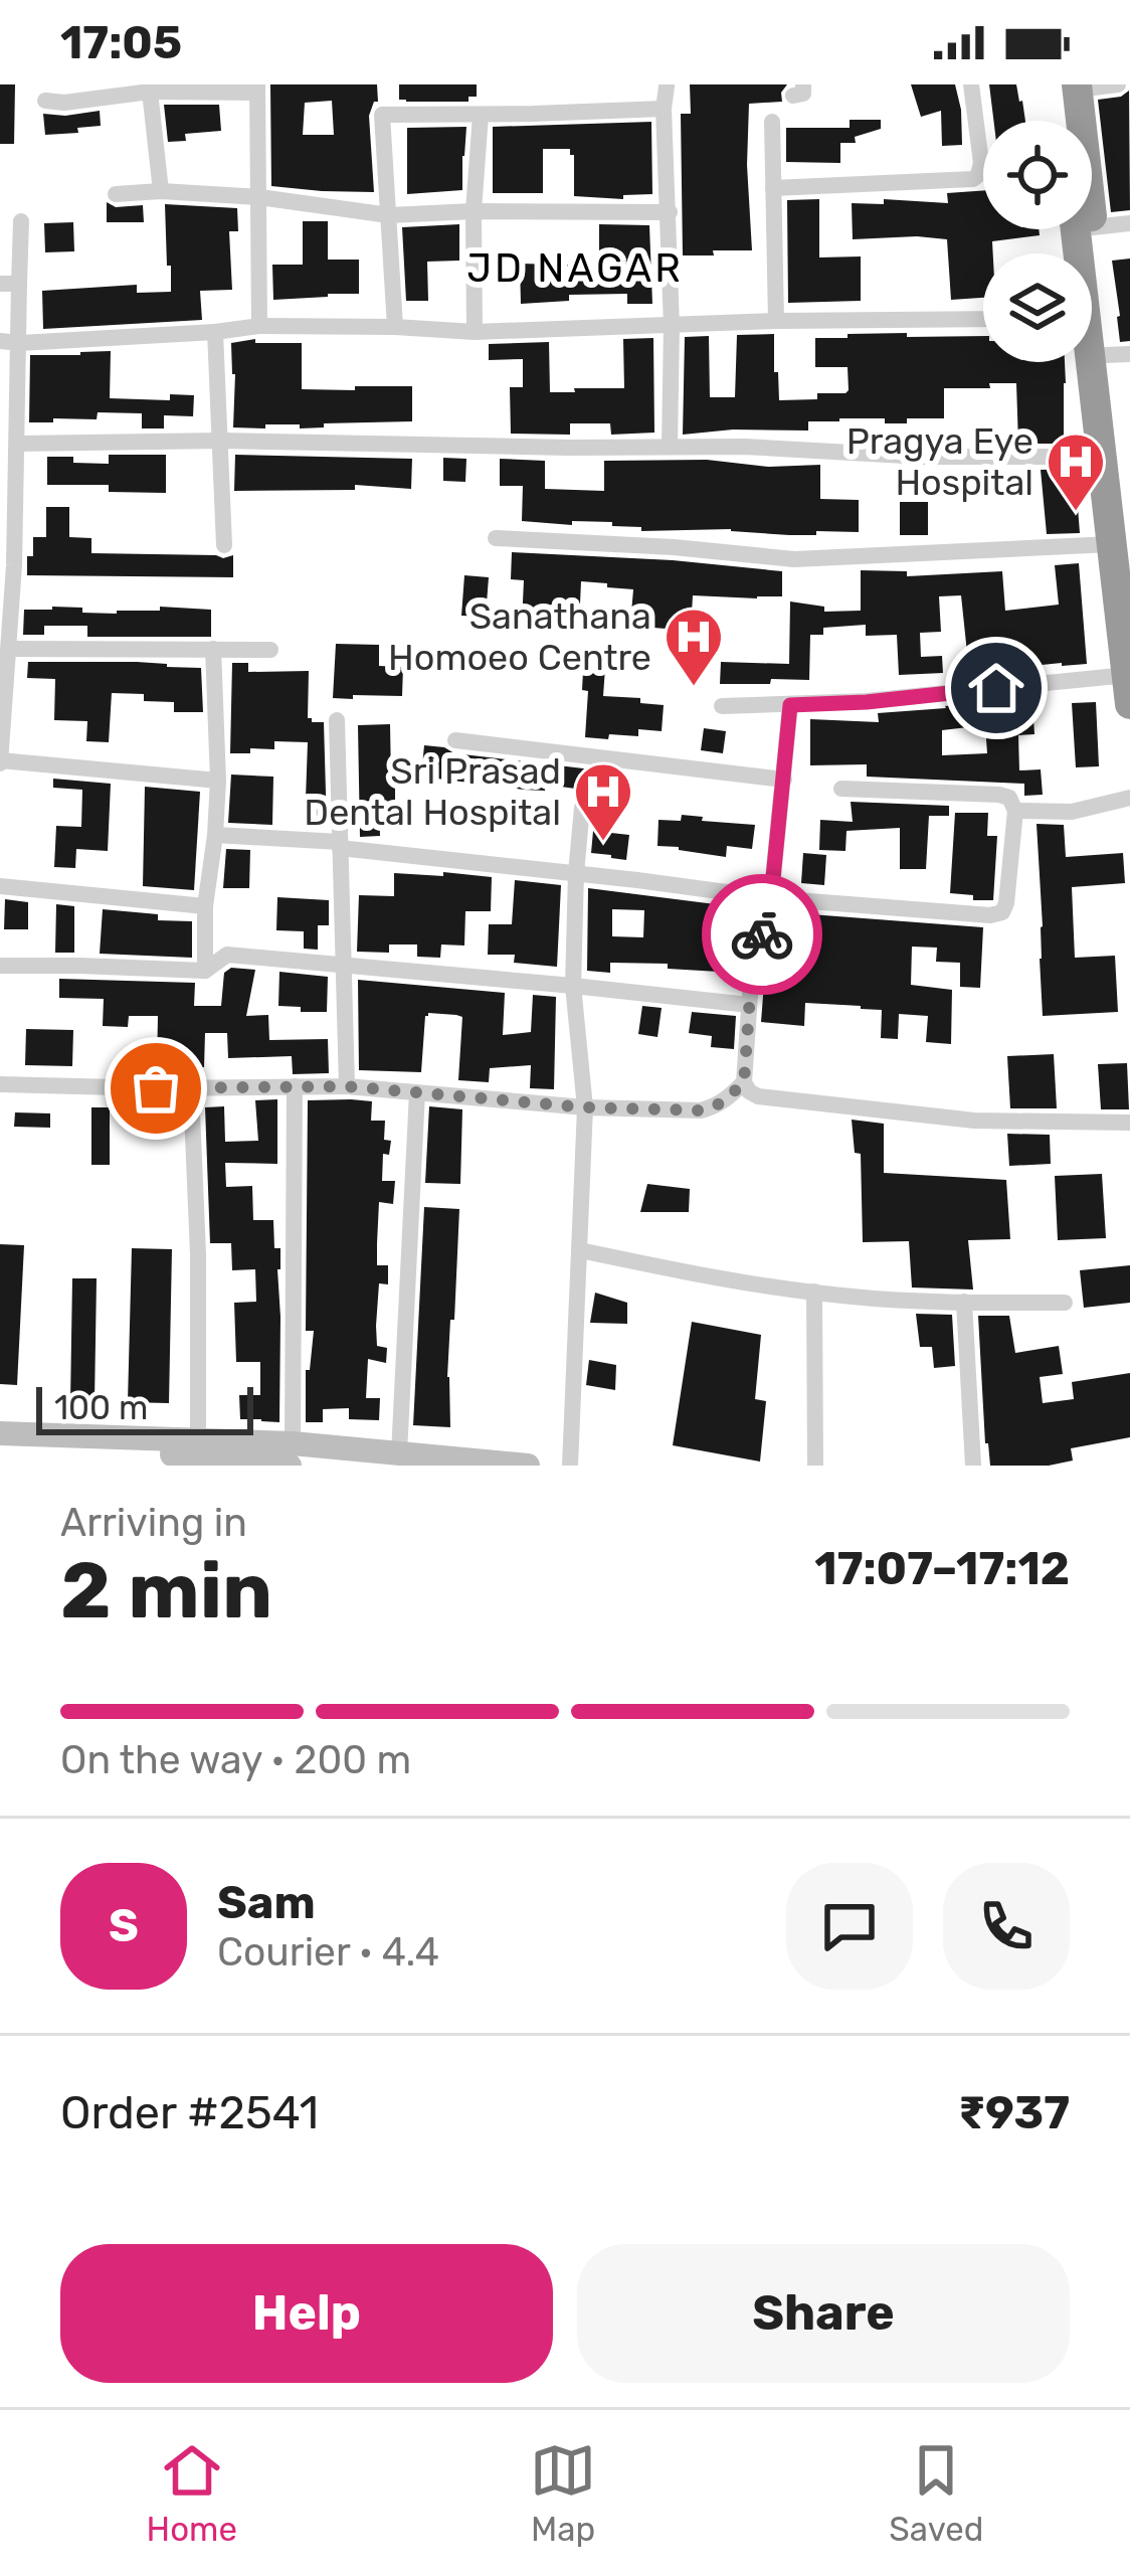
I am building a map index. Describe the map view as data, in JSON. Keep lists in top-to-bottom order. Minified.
{"districts":["JD NAGAR"],"places":{"hospital":["Pragya Eye Hospital","Sanathana Homoeo Centre","Sri Prasad Dental Hospital"]},"scale_bar":"100 m","page":{"status":"17:05","scale":"100 m","heading":["2 min","Arriving in","17:07–17:12"],"panel":["Sam","Courier · 4.4","Order #2541","₹937"],"bar":"On the way · 200 m","round":"S","buttons":["Help","Share"],"tabs":["Home","Map","Saved"]}}
